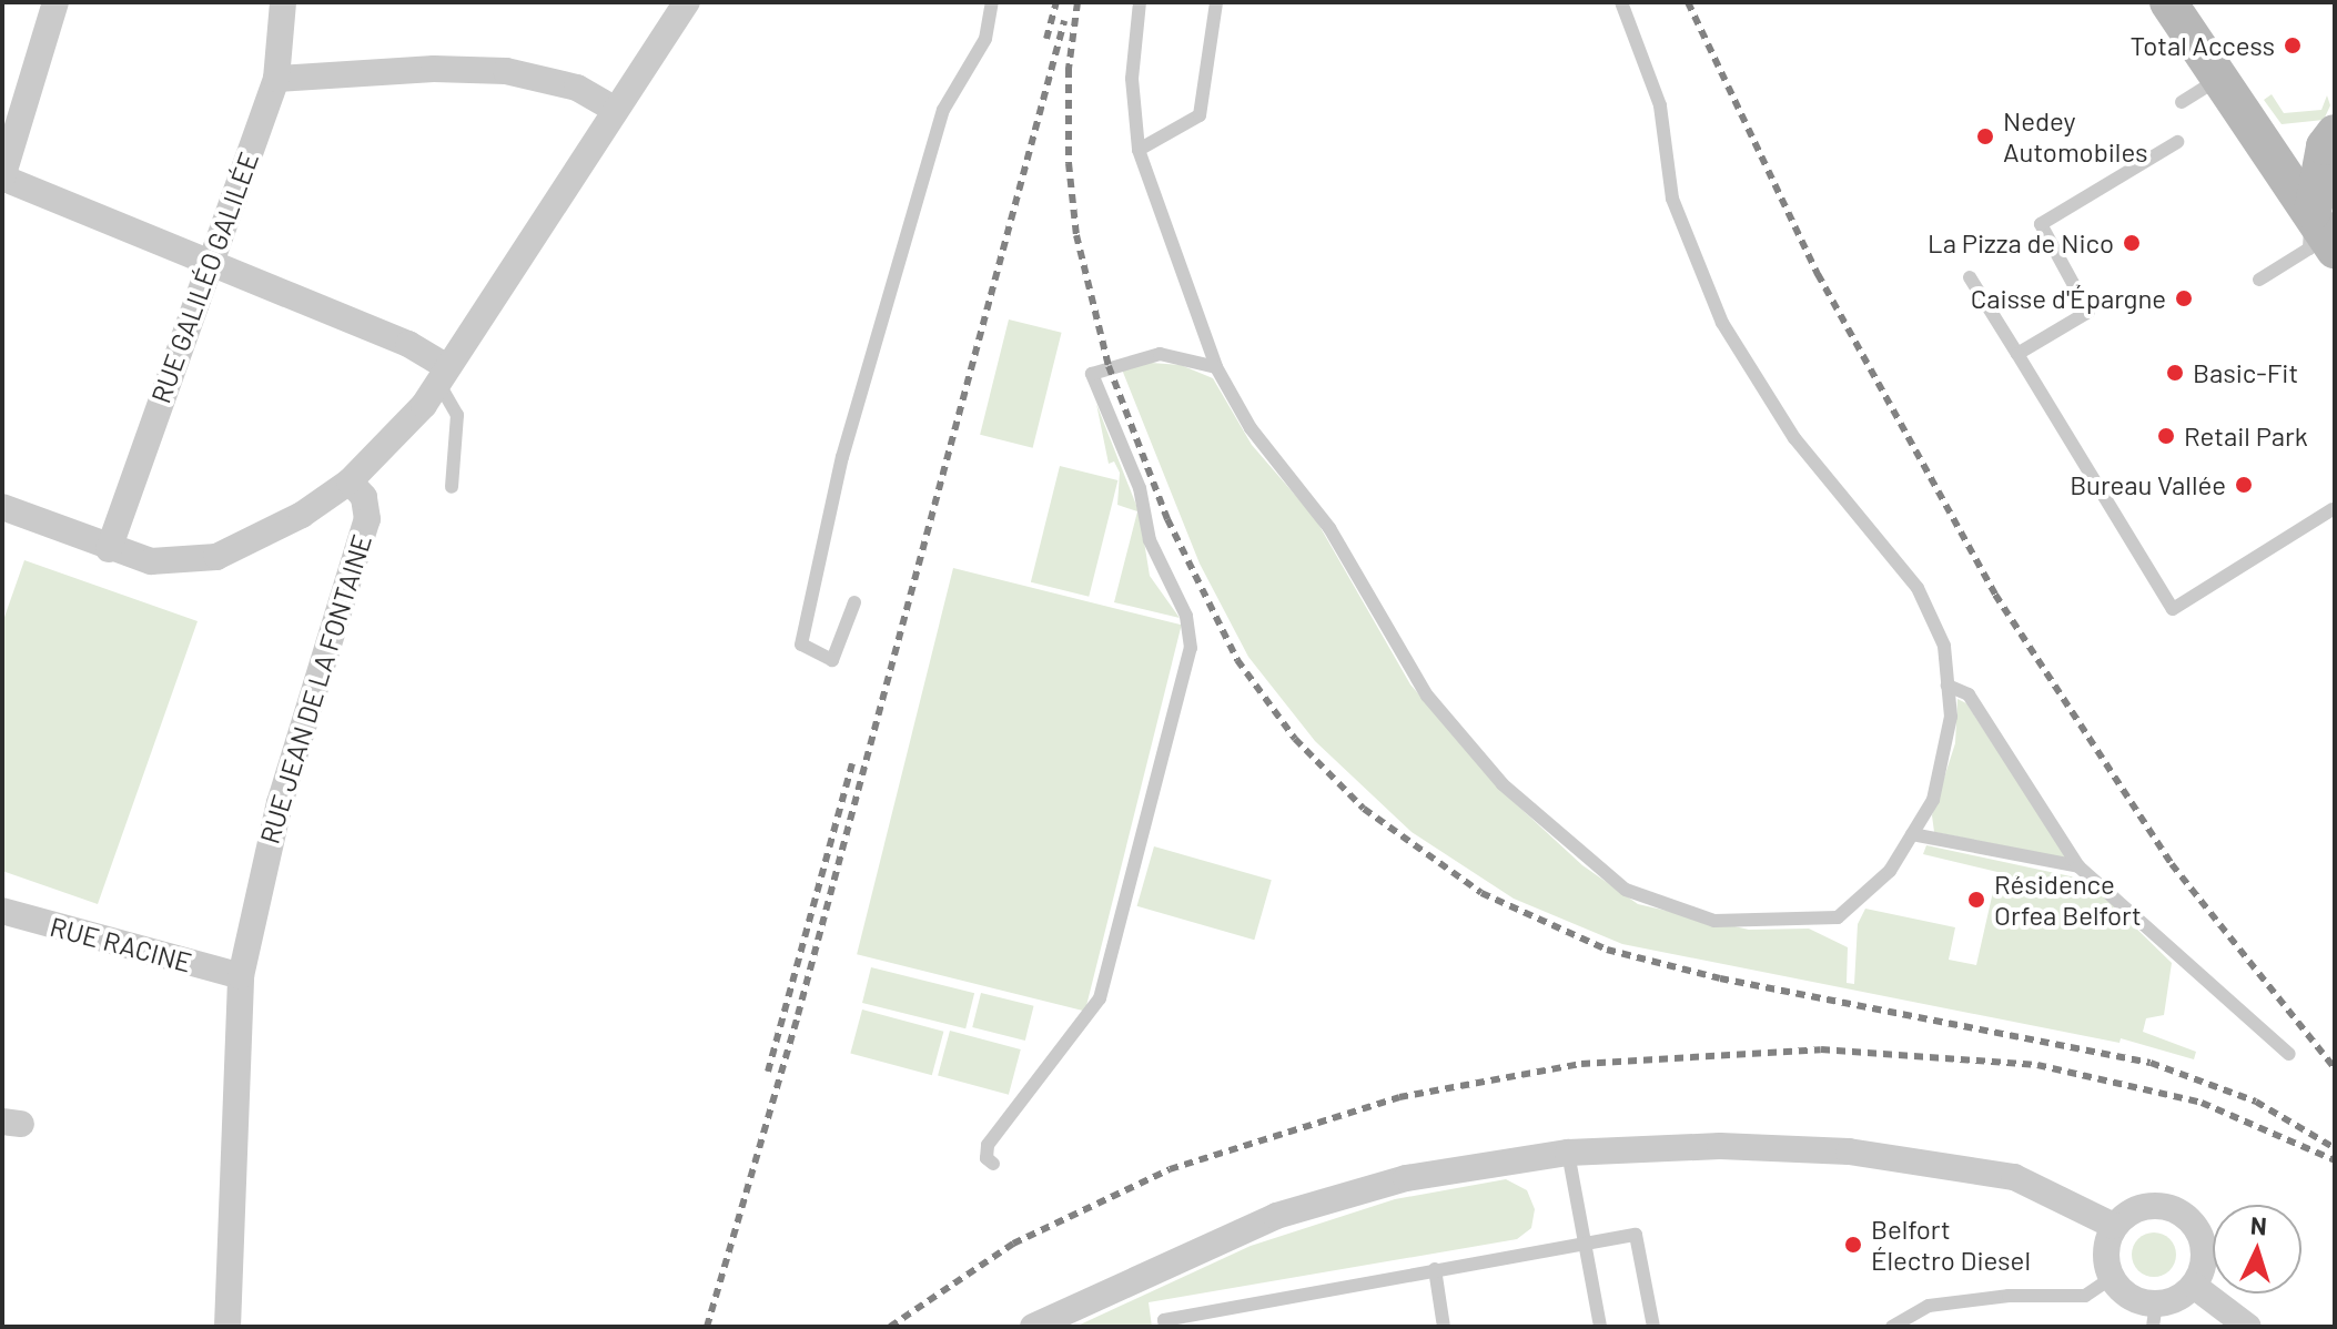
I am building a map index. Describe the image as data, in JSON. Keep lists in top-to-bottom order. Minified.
{"streets":{"street":["RUE GALILÉO GALILÉE","RUE JEAN DE LA FONTAINE","RUE RACINE"]},"crossings":[["RUE JEAN DE LA FONTAINE","RUE RACINE"]],"places":["Total Access","Nedey Automobiles","La Pizza de Nico","Caisse d'Épargne","Basic-Fit","Retail Park","Bureau Vallée","Résidence Orfea Belfort","Belfort Électro Diesel"],"north":"top"}
